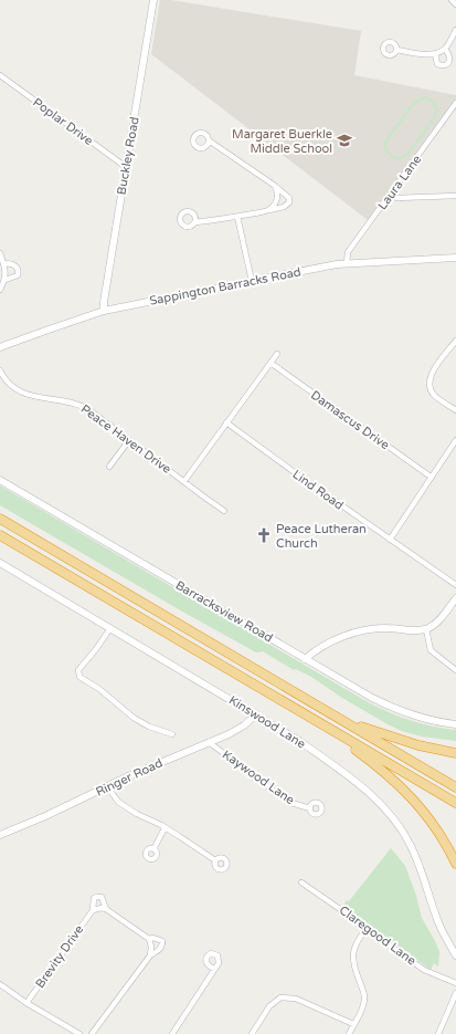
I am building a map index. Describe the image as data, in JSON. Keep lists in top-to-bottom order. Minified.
{"streets":{"street":["Poplar Drive","Buckley Road","Laura Lane","Sappington Barracks Road","Damascus Drive","Peace Haven Drive","Lind Road","Barracksview Road","Kinswood Lane","Ringer Road","Kaywood Lane","Claregood Lane","Brevity Drive"]},"crossings":[["Poplar Drive","Buckley Road"],["Buckley Road","Sappington Barracks Road"],["Laura Lane","Sappington Barracks Road"],["Kinswood Lane","Ringer Road"],["Ringer Road","Kaywood Lane"]],"places":{"school or university":["Margaret Buerkle Middle School"],"church":["Peace Lutheran Church"]}}
